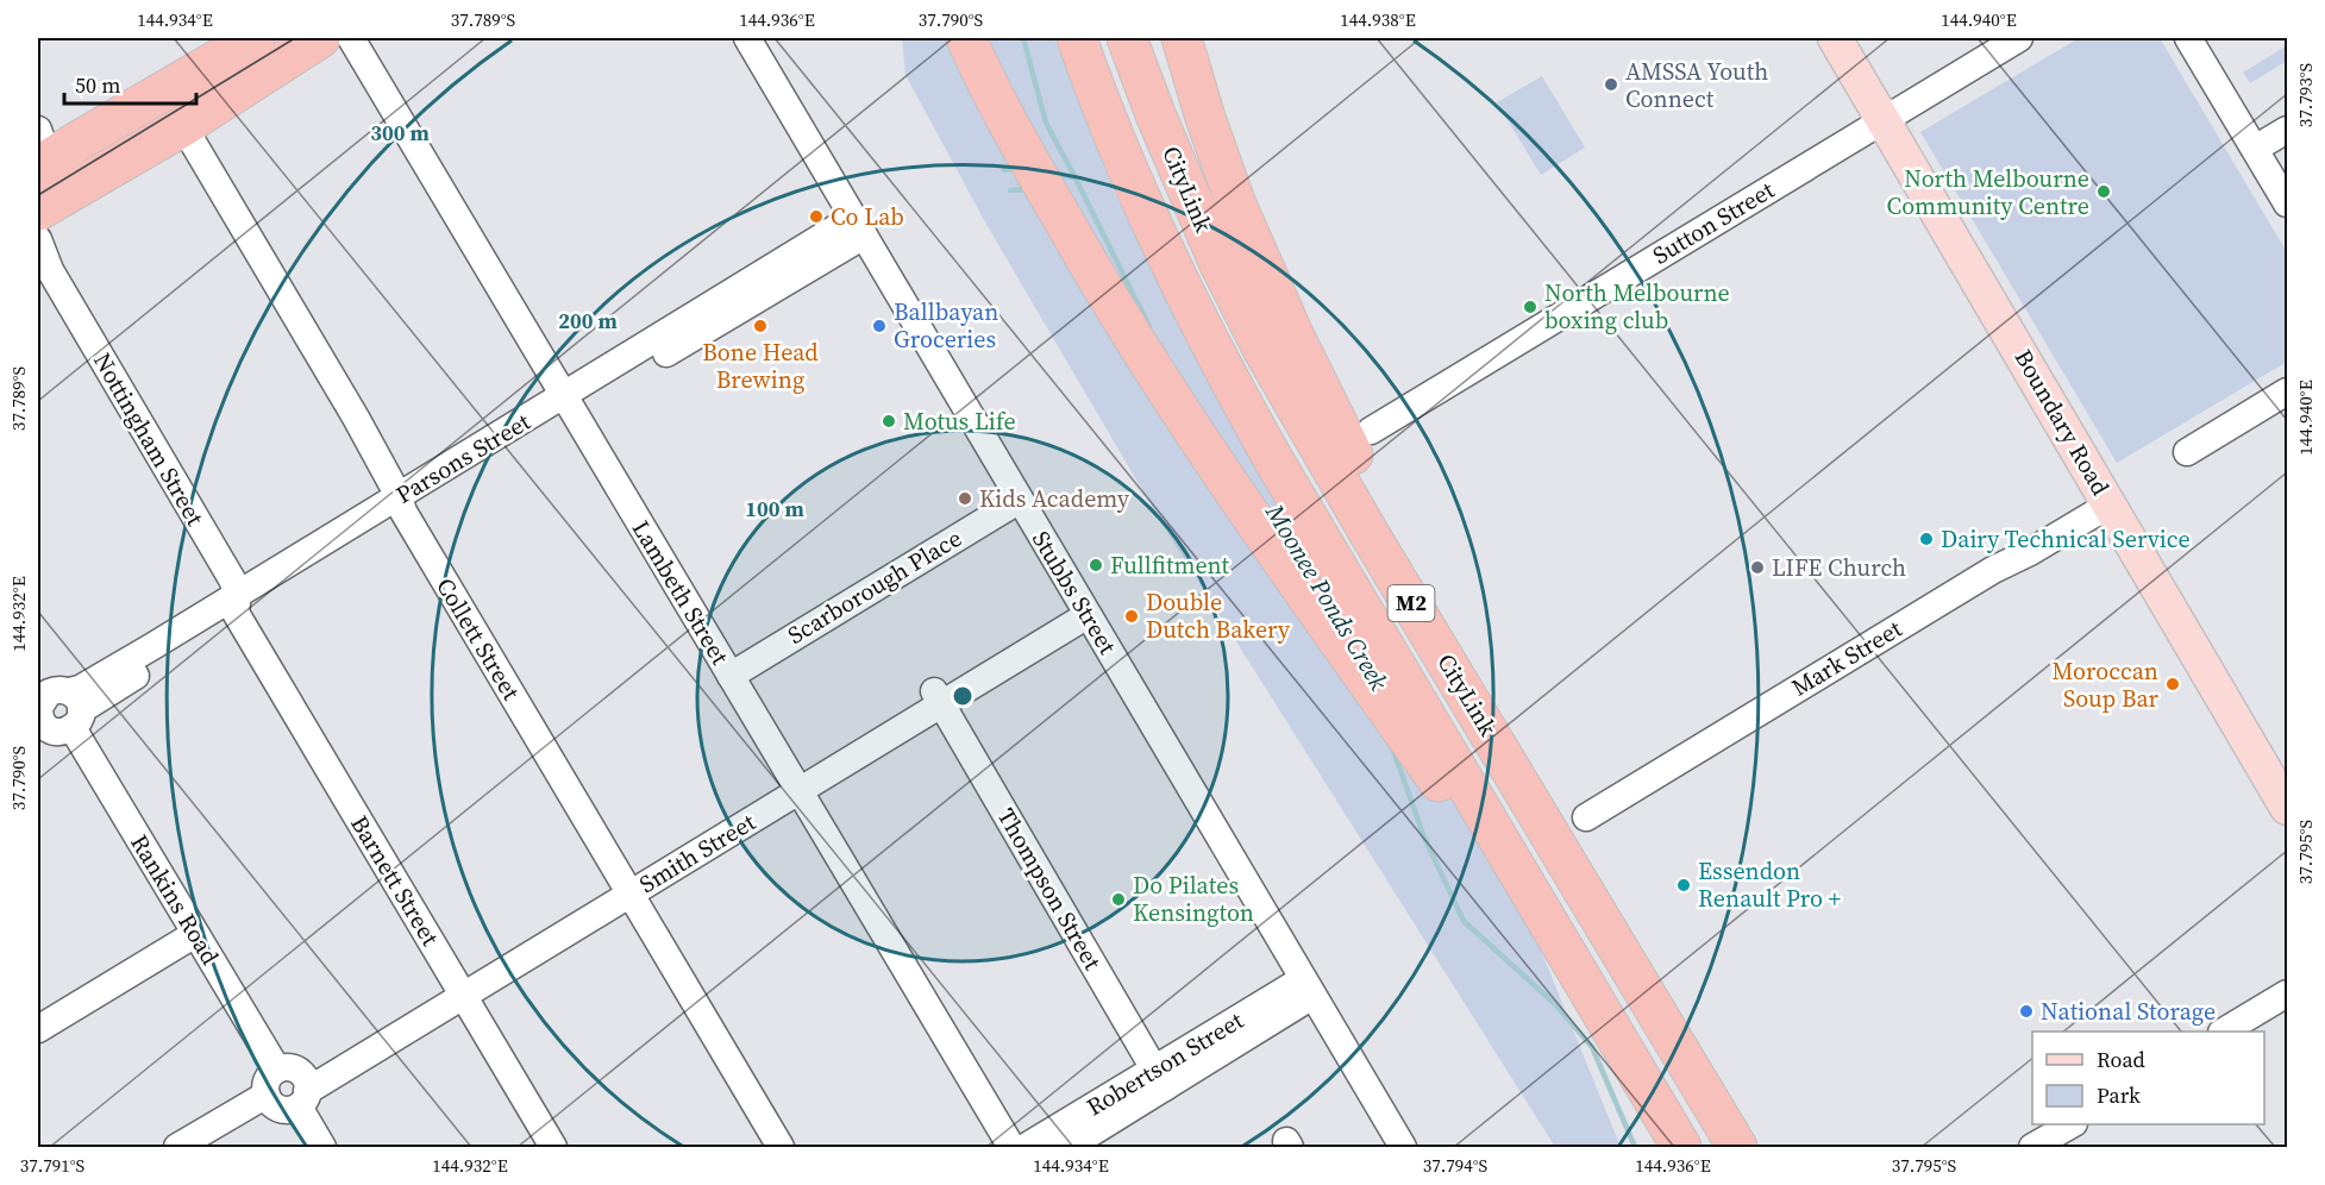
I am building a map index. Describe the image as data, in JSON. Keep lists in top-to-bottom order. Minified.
{"streets":{"highway":["CityLink","M2"],"main road":["Boundary Road"],"street":["Sutton Street","Nottingham Street","Parsons Street","Scarborough Place","Lambeth Street","Stubbs Street","Collett Street","Mark Street","Smith Street","Barnett Street","Thompson Street","Rankins Road","Robertson Street"]},"crossings":[["Sutton Street","Boundary Road"],["Boundary Road","Mark Street"],["Nottingham Street","Parsons Street"],["Nottingham Street","Barnett Street"],["Parsons Street","Lambeth Street"],["Parsons Street","Stubbs Street"],["Parsons Street","Collett Street"],["Parsons Street","Barnett Street"],["Parsons Street","Rankins Road"],["Scarborough Place","Lambeth Street"],["Scarborough Place","Stubbs Street"],["Lambeth Street","Smith Street"],["Stubbs Street","Smith Street"],["Stubbs Street","Robertson Street"],["Collett Street","Smith Street"],["Smith Street","Barnett Street"],["Smith Street","Thompson Street"],["Smith Street","Rankins Road"],["Thompson Street","Robertson Street"]],"water":["Moonee Ponds Creek"],"places":["AMSSA Youth Connect","North Melbourne Community Centre","Co Lab","North Melbourne boxing club","Bone Head Brewing","Ballbayan Groceries","Motus Life","Kids Academy","Dairy Technical Service","Fullfitment","LIFE Church","Double Dutch Bakery","Moroccan Soup Bar","Essendon Renault Pro +","Do Pilates Kensington","National Storage"],"legend":["Road","Park"],"scale_bar":"50 m","coordinates":["144.934°E","37.789°S","144.936°E","37.790°S","144.938°E","144.940°E","37.793°S","144.932°E","37.795°S","37.791°S","37.794°S"],"rings":["300 m","200 m","100 m"]}
